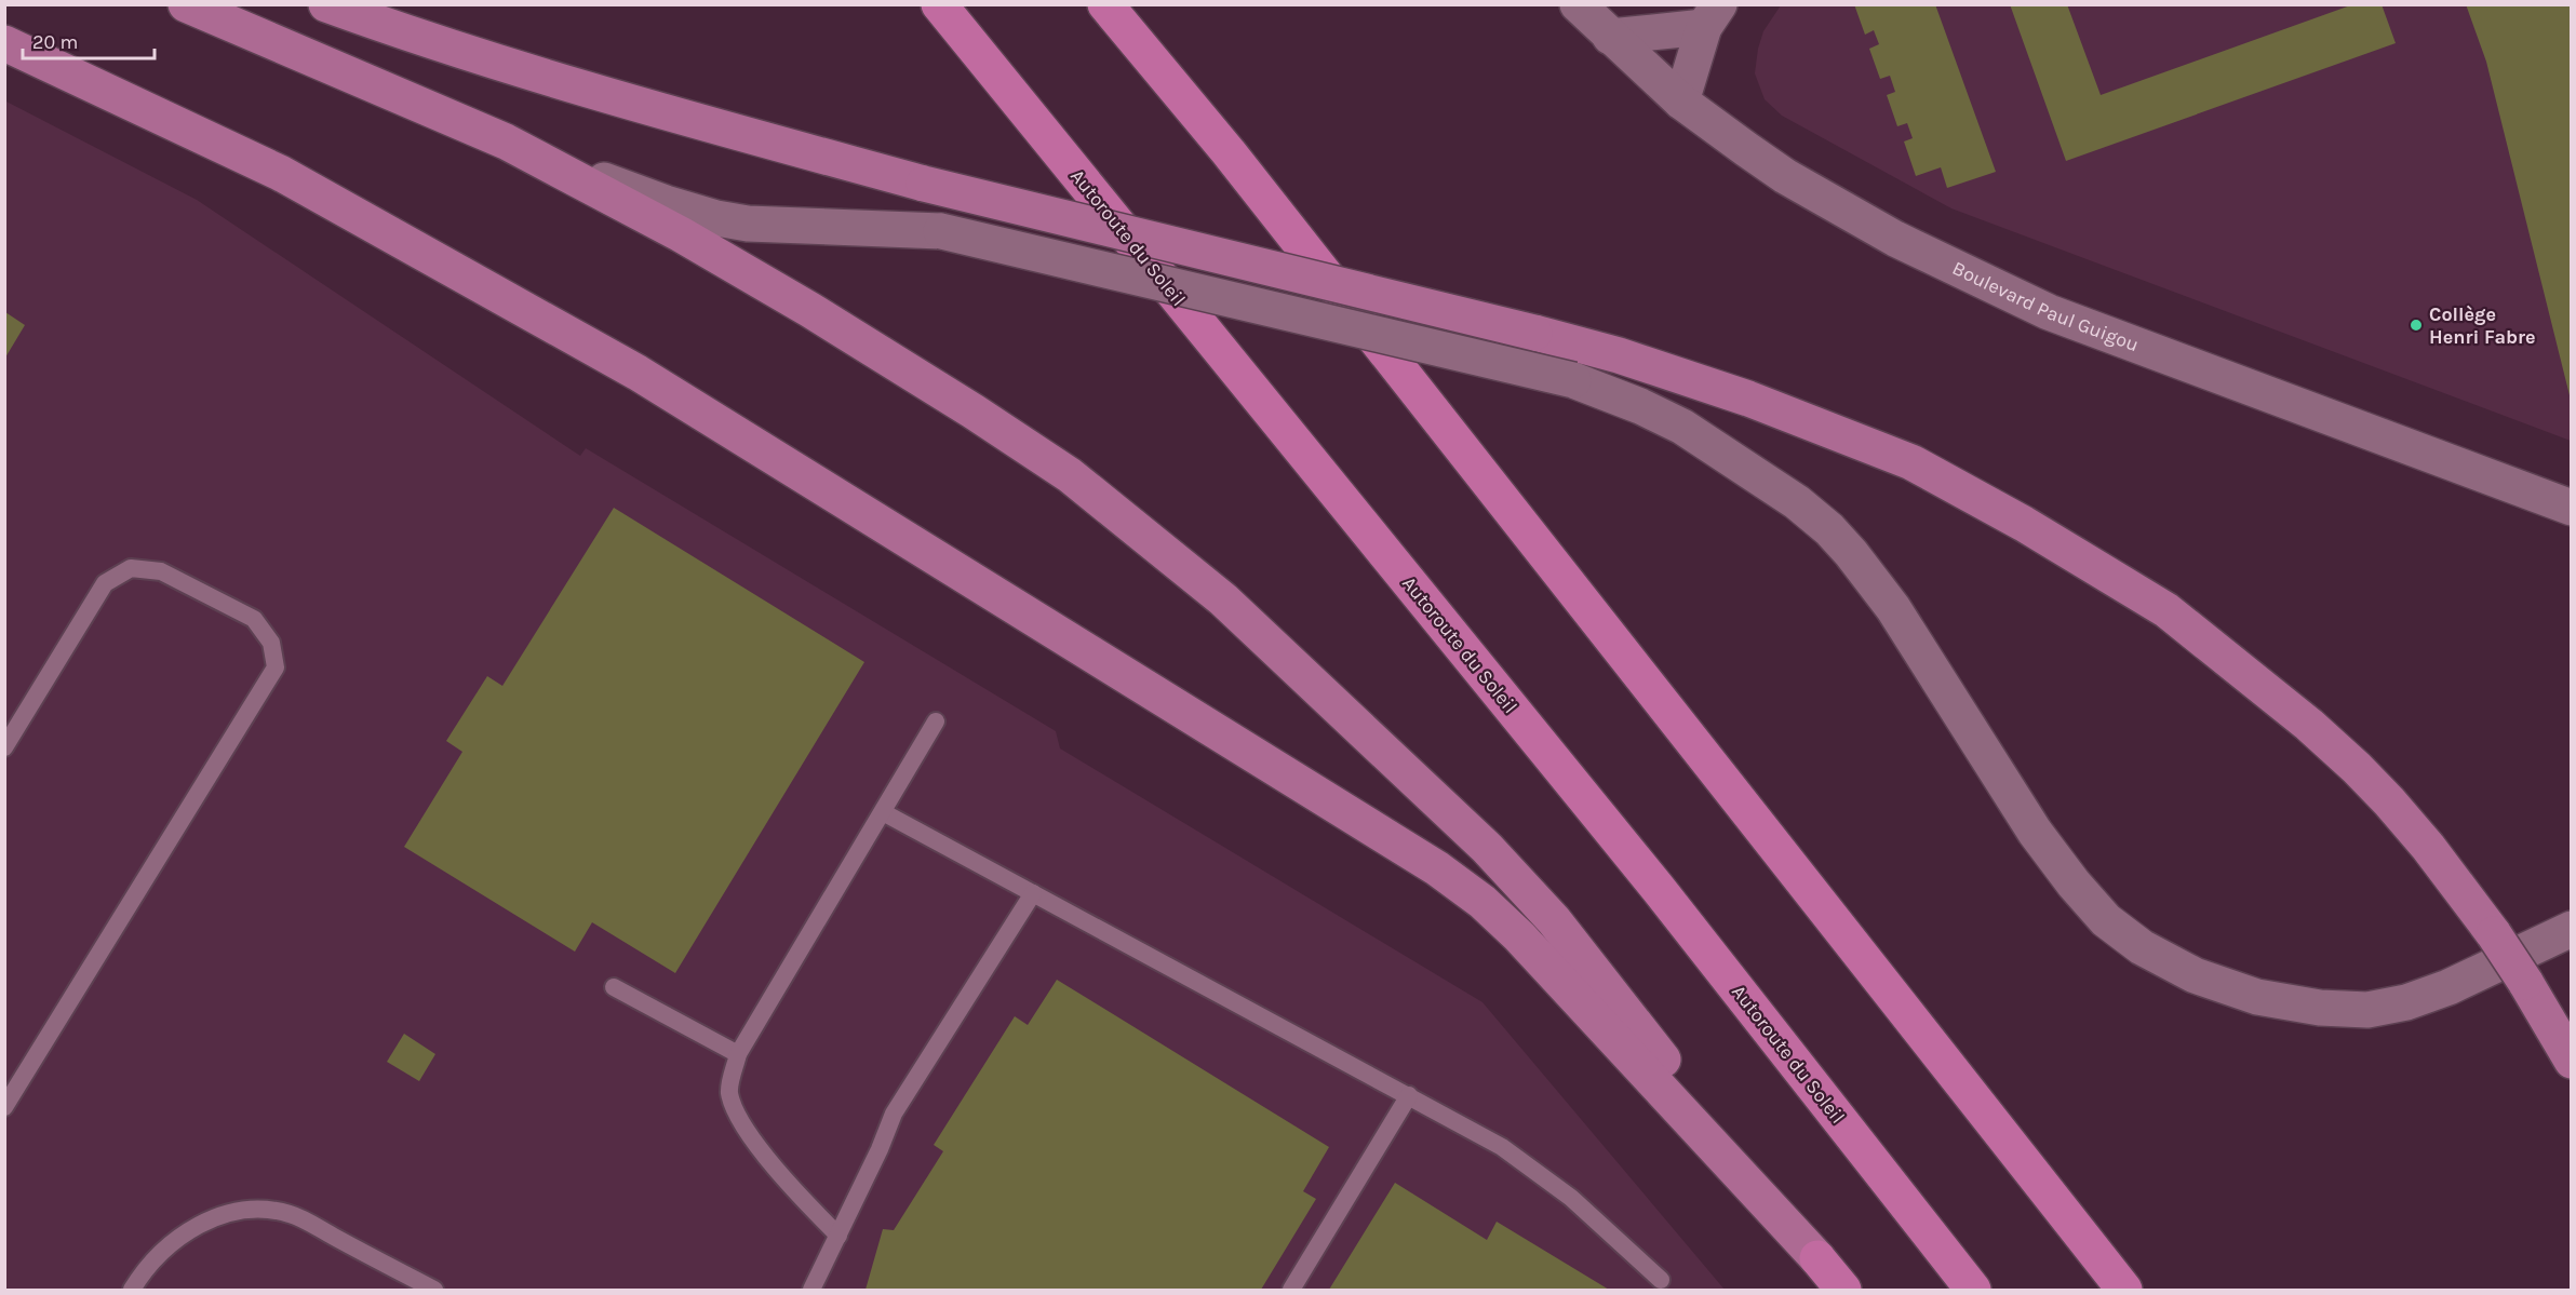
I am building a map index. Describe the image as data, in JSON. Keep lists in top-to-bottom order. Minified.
{"streets":{"highway":["Autoroute du Soleil"],"street":["Boulevard Paul Guigou"]},"places":["Collège Henri Fabre"],"scale_bar":"20 m"}
